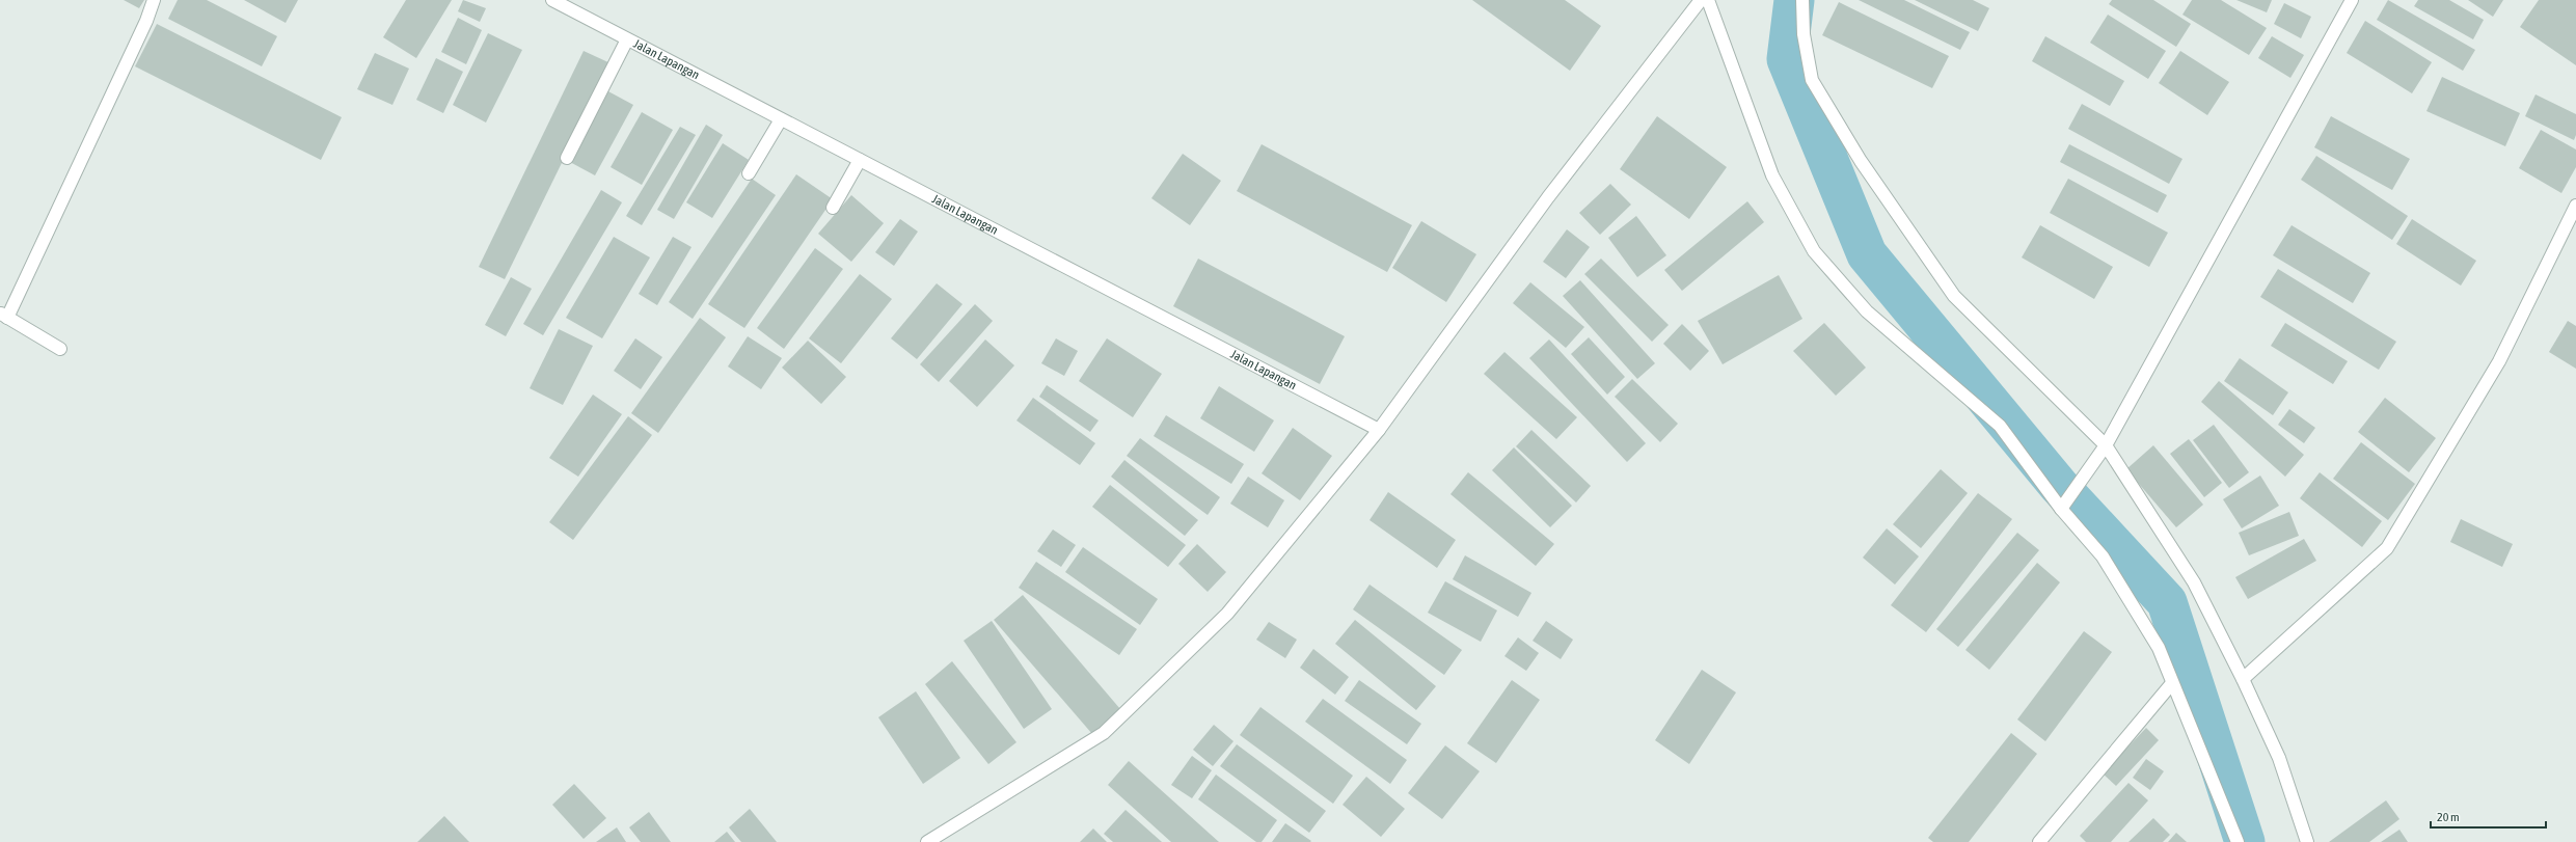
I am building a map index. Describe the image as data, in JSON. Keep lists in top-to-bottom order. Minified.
{"streets":{"street":["Jalan Lapangan"]},"scale_bar":"20 m"}
